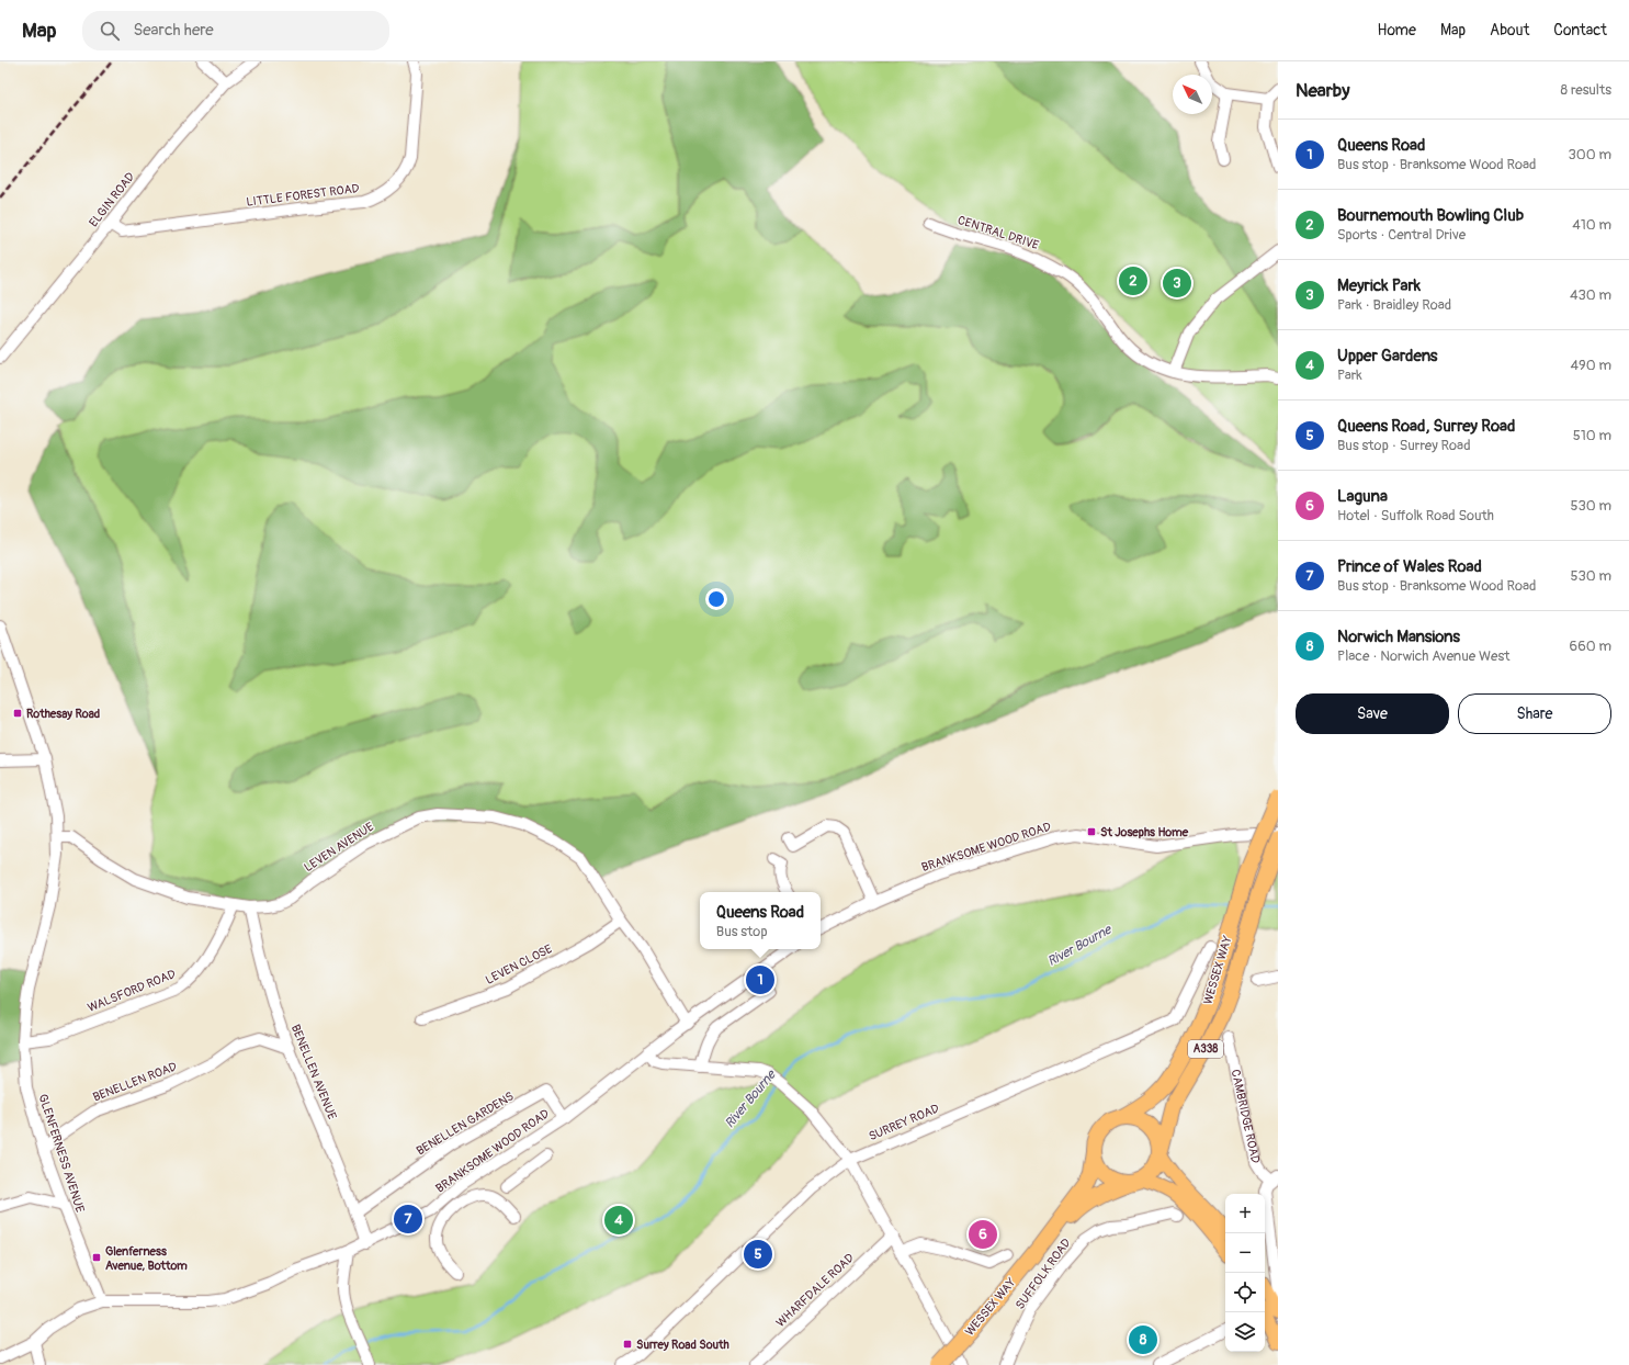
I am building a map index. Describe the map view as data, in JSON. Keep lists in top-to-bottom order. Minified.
{"streets":{"highway":["WESSEX WAY","A338"],"street":["LITTLE FOREST ROAD","ELGIN ROAD","CENTRAL DRIVE","LEVEN AVENUE","BRANKSOME WOOD ROAD","LEVEN CLOSE","WALSFORD ROAD","BENELLEN AVENUE","BENELLEN ROAD","CAMBRIDGE ROAD","SURREY ROAD","BENELLEN GARDENS","GLENFERNESS AVENUE","SUFFOLK ROAD","WHARFDALE ROAD"]},"crossings":[["LITTLE FOREST ROAD","ELGIN ROAD"],["LEVEN AVENUE","BRANKSOME WOOD ROAD"],["LEVEN AVENUE","LEVEN CLOSE"],["LEVEN AVENUE","WALSFORD ROAD"],["LEVEN AVENUE","BENELLEN AVENUE"],["LEVEN AVENUE","GLENFERNESS AVENUE"],["BRANKSOME WOOD ROAD","BENELLEN AVENUE"],["BRANKSOME WOOD ROAD","BENELLEN GARDENS"],["BRANKSOME WOOD ROAD","GLENFERNESS AVENUE"],["WALSFORD ROAD","GLENFERNESS AVENUE"],["BENELLEN AVENUE","BENELLEN ROAD"],["BENELLEN AVENUE","BENELLEN GARDENS"],["BENELLEN ROAD","GLENFERNESS AVENUE"]],"water":["River Bourne"],"places":{"transit":["Rothesay Road","St Josephs Home","Glenferness Avenue, Bottom","Surrey Road South"]},"north":"top left","page":{"header":"Map","search":"Search here","nav":["Home","Map","About","Contact"],"heading":["Nearby","8 results"],"list":[{"mark":"1","name":"Queens Road","note":"Bus stop · Branksome Wood Road","value":"300 m"},{"mark":"2","name":"Bournemouth Bowling Club","note":"Sports · Central Drive","value":"410 m"},{"mark":"3","name":"Meyrick Park","note":"Park · Braidley Road","value":"430 m"},{"mark":"4","name":"Upper Gardens","note":"Park","value":"490 m"},{"mark":"5","name":"Queens Road, Surrey Road","note":"Bus stop · Surrey Road","value":"510 m"},{"mark":"6","name":"Laguna","note":"Hotel · Suffolk Road South","value":"530 m"},{"mark":"7","name":"Prince of Wales Road","note":"Bus stop · Branksome Wood Road","value":"530 m"},{"mark":"8","name":"Norwich Mansions","note":"Place · Norwich Avenue West","value":"660 m"}],"pins":["2","3","1","7","4","6","5","8"],"buttons":["Save","Share"],"popup":["Queens Road","Bus stop"],"map_buttons":["+","−"]}}
